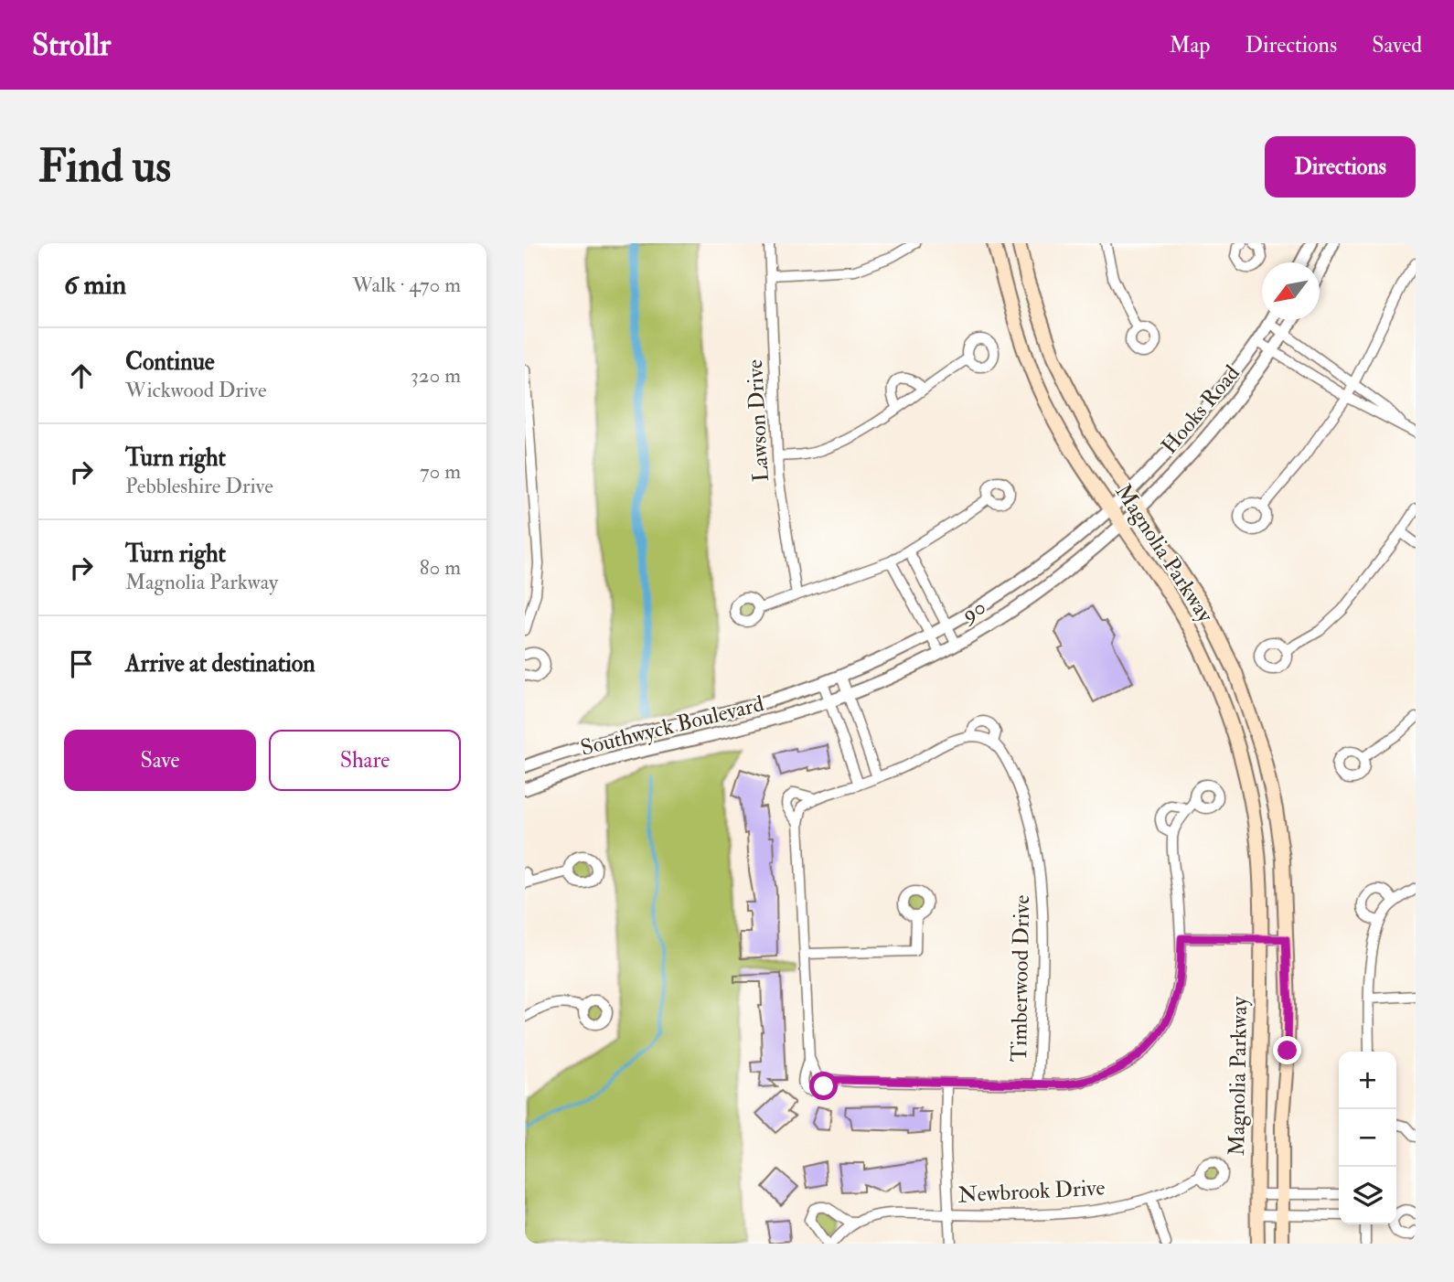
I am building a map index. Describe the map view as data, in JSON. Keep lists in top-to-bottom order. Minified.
{"streets":{"main road":["Magnolia Parkway"],"street":["Hooks Road","Lawson Drive","90","Southwyck Boulevard","Timberwood Drive","Newbrook Drive"]},"crossings":[["Hooks Road","Magnolia Parkway"],["Hooks Road","90"],["Magnolia Parkway","90"],["90","Southwyck Boulevard"]],"north":"bottom left","page":{"header":"Strollr","nav":["Map","Directions","Saved"],"buttons":["Directions",["Save","Share"]],"title":"Find us","heading":["6 min","Walk · 470 m"],"list":[["Continue","Wickwood Drive","320 m"],["Turn right","Pebbleshire Drive","70 m"],["Turn right","Magnolia Parkway","80 m"],"Arrive at destination"],"map_buttons":["+","−"]}}
